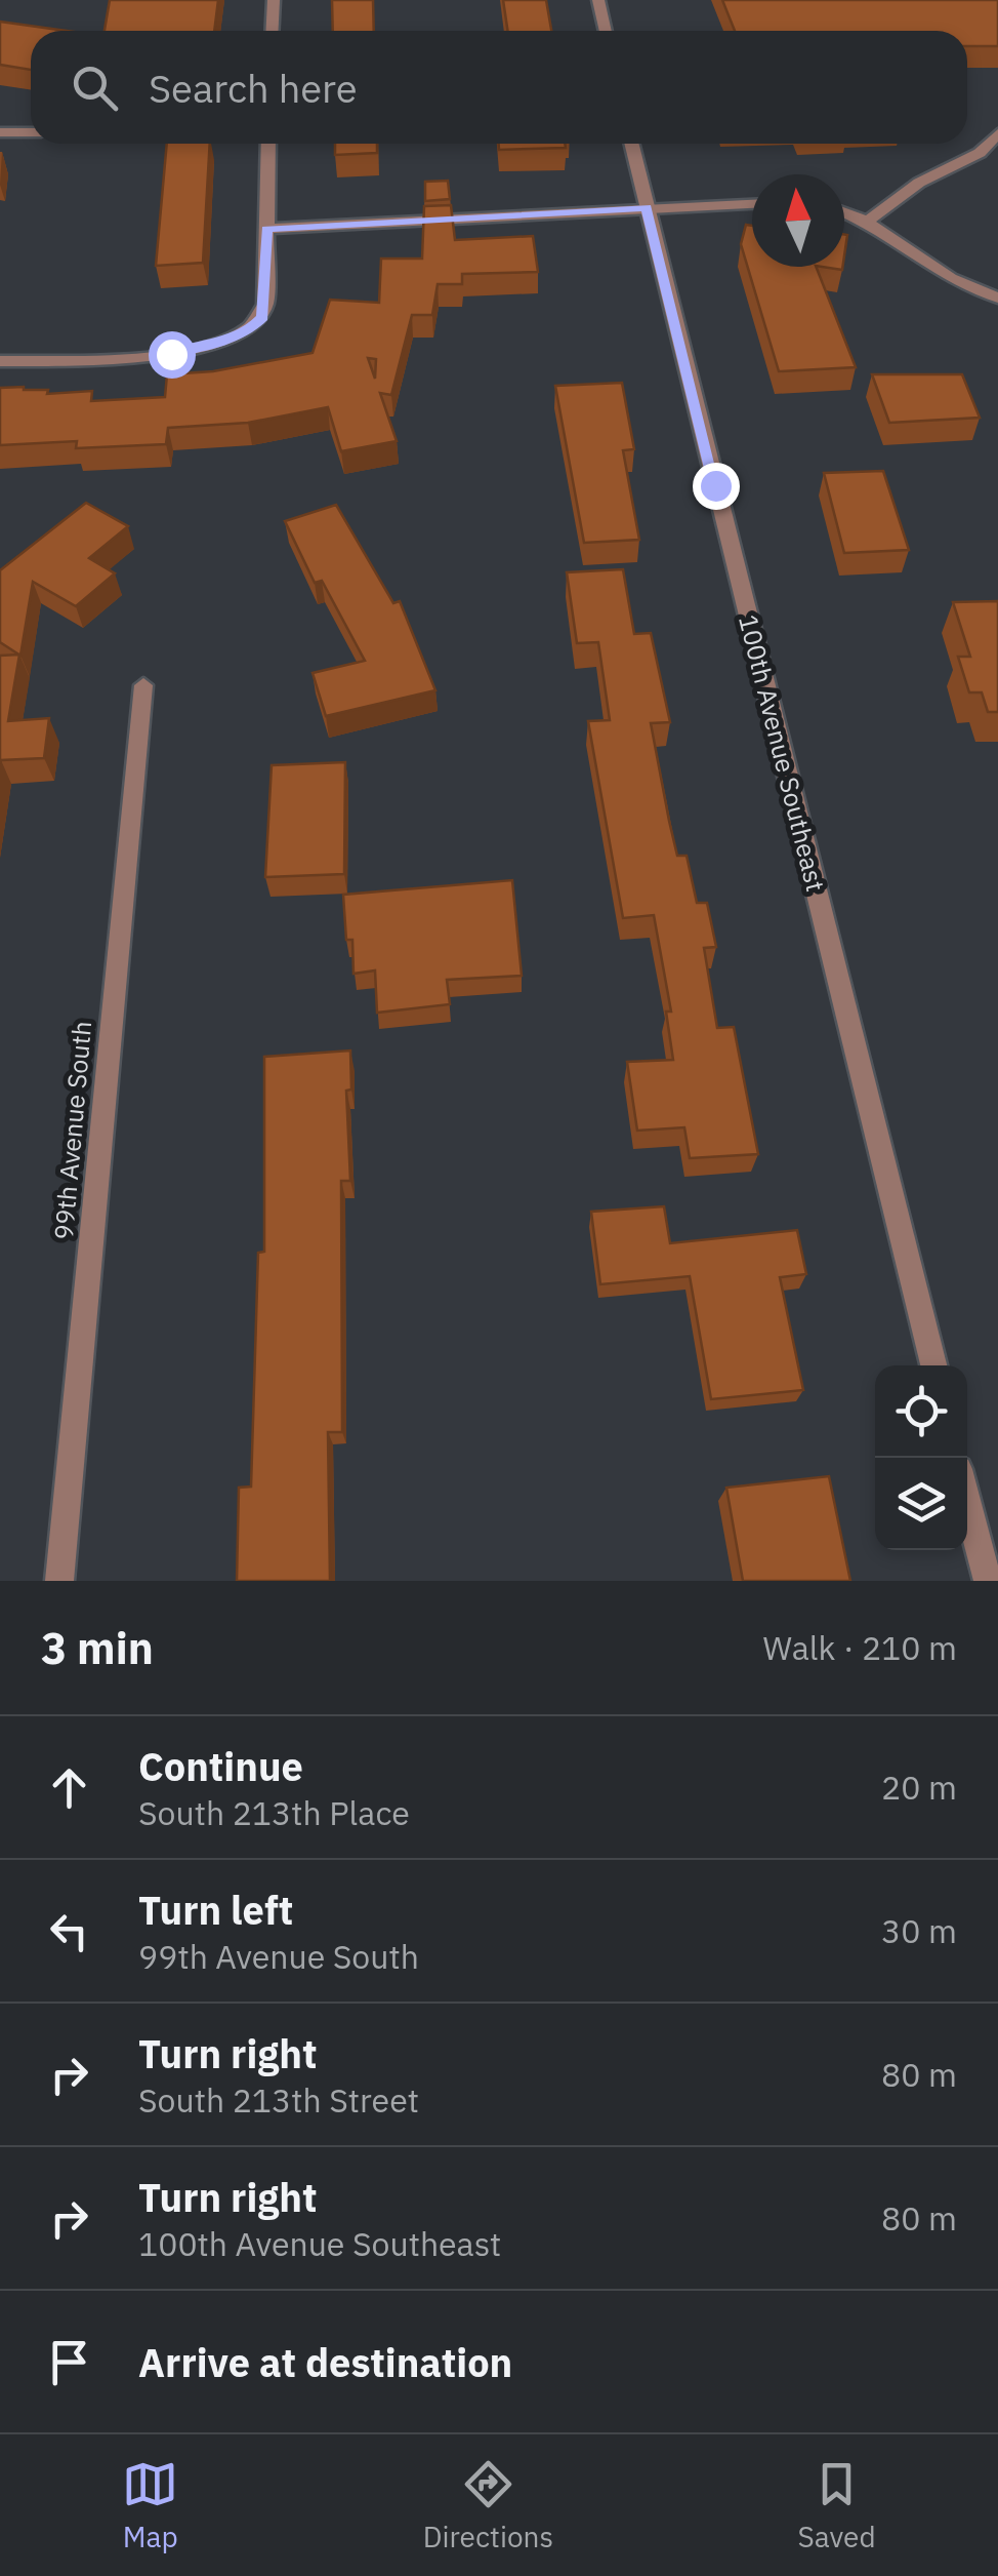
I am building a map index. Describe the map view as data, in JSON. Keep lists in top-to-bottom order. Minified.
{"streets":{"street":["100th Avenue Southeast","99th Avenue South"]},"north":"top","page":{"search":"Search here","heading":["3 min","Walk · 210 m"],"list":[["Continue","South 213th Place","20 m"],["Turn left","99th Avenue South","30 m"],["Turn right","South 213th Street","80 m"],["Turn right","100th Avenue Southeast","80 m"],"Arrive at destination"],"nav":["Map","Directions","Saved"]}}
